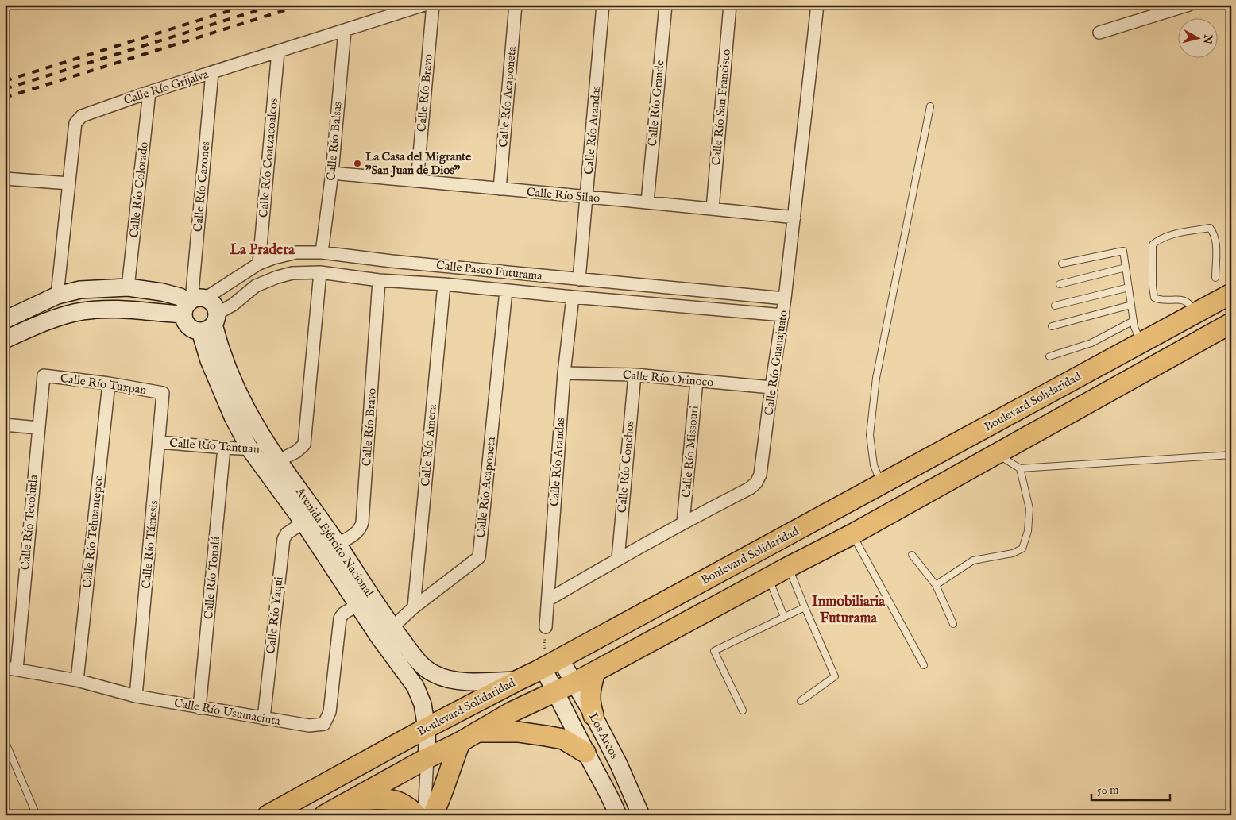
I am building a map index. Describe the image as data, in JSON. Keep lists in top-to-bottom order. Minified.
{"streets":{"highway":["Boulevard Solidaridad"],"main road":["Avenida Ejército Nacional","Los Arcos"],"street":["Calle Río Grijalva","Calle Río Bravo","Calle Río Acaponeta","Calle Río Grande","Calle Río San Francisco","Calle Río Arandas","Calle Río Balsas","Calle Río Coatzacoalcos","Calle Río Cazones","Calle Río Colorado","Calle Río Silao","Calle Paseo Futurama","Calle Río Guanajuato","Calle Río Orinoco","Calle Río Tuxpan","Calle Río Ameca","Calle Río Tantuan","Calle Río Missouri","Calle Río Conchos","Calle Río Tecolutla","Calle Río Tehuantepec","Calle Río Támesis","Calle Río Tonalá","Calle Río Yaqui","Calle Río Usumacinta"]},"crossings":[["Calle Río Grijalva","Calle Río Balsas"],["Calle Río Grijalva","Calle Río Coatzacoalcos"],["Calle Río Grijalva","Calle Río Cazones"],["Calle Río Grijalva","Calle Río Colorado"],["Calle Río Bravo","Calle Río Silao"],["Calle Río Bravo","Calle Paseo Futurama"],["Calle Río Bravo","Avenida Ejército Nacional"],["Calle Río Acaponeta","Calle Río Silao"],["Calle Río Acaponeta","Calle Paseo Futurama"],["Calle Río Acaponeta","Calle Río Ameca"],["Calle Río Acaponeta","Avenida Ejército Nacional"],["Calle Río Grande","Calle Río Silao"],["Calle Río San Francisco","Calle Río Silao"],["Calle Río Arandas","Calle Río Silao"],["Calle Río Arandas","Calle Paseo Futurama"],["Calle Río Arandas","Calle Río Guanajuato"],["Calle Río Arandas","Calle Río Orinoco"],["Calle Río Balsas","Calle Río Silao"],["Calle Río Balsas","Calle Paseo Futurama"],["Calle Río Coatzacoalcos","Calle Paseo Futurama"],["Calle Río Cazones","Calle Paseo Futurama"],["Calle Río Silao","Calle Río Guanajuato"],["Calle Paseo Futurama","Calle Río Guanajuato"],["Calle Paseo Futurama","Calle Río Ameca"],["Calle Paseo Futurama","Avenida Ejército Nacional"],["Calle Río Guanajuato","Calle Río Orinoco"],["Calle Río Guanajuato","Calle Río Missouri"],["Calle Río Guanajuato","Calle Río Conchos"],["Calle Río Orinoco","Calle Río Missouri"],["Calle Río Orinoco","Calle Río Conchos"],["Calle Río Tuxpan","Calle Río Tecolutla"],["Calle Río Tuxpan","Calle Río Tehuantepec"],["Calle Río Tuxpan","Calle Río Támesis"],["Boulevard Solidaridad","Avenida Ejército Nacional"],["Boulevard Solidaridad","Los Arcos"],["Calle Río Tantuan","Avenida Ejército Nacional"],["Calle Río Tantuan","Calle Río Támesis"],["Calle Río Tantuan","Calle Río Tonalá"],["Calle Río Tecolutla","Calle Río Usumacinta"],["Calle Río Tehuantepec","Calle Río Usumacinta"],["Avenida Ejército Nacional","Calle Río Yaqui"],["Avenida Ejército Nacional","Calle Río Usumacinta"],["Calle Río Támesis","Calle Río Usumacinta"],["Calle Río Tonalá","Calle Río Usumacinta"],["Calle Río Yaqui","Calle Río Usumacinta"]],"districts":["La Pradera","Inmobiliaria Futurama"],"places":["La Casa del Migrante \"San Juan de Dios\""],"scale_bar":"50 m","north":"right"}
